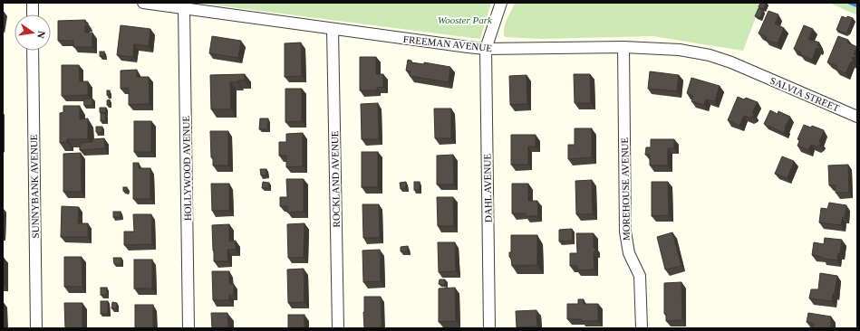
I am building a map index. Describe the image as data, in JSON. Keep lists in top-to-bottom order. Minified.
{"streets":{"street":["FREEMAN AVENUE","SALVIA STREET","HOLLYWOOD AVENUE","ROCKLAND AVENUE","SUNNYBANK AVENUE","DAHL AVENUE","MOREHOUSE AVENUE"]},"crossings":[["FREEMAN AVENUE","SALVIA STREET"],["FREEMAN AVENUE","HOLLYWOOD AVENUE"],["FREEMAN AVENUE","ROCKLAND AVENUE"],["FREEMAN AVENUE","DAHL AVENUE"],["FREEMAN AVENUE","MOREHOUSE AVENUE"]],"parks":["Wooster Park"],"north":"right"}
